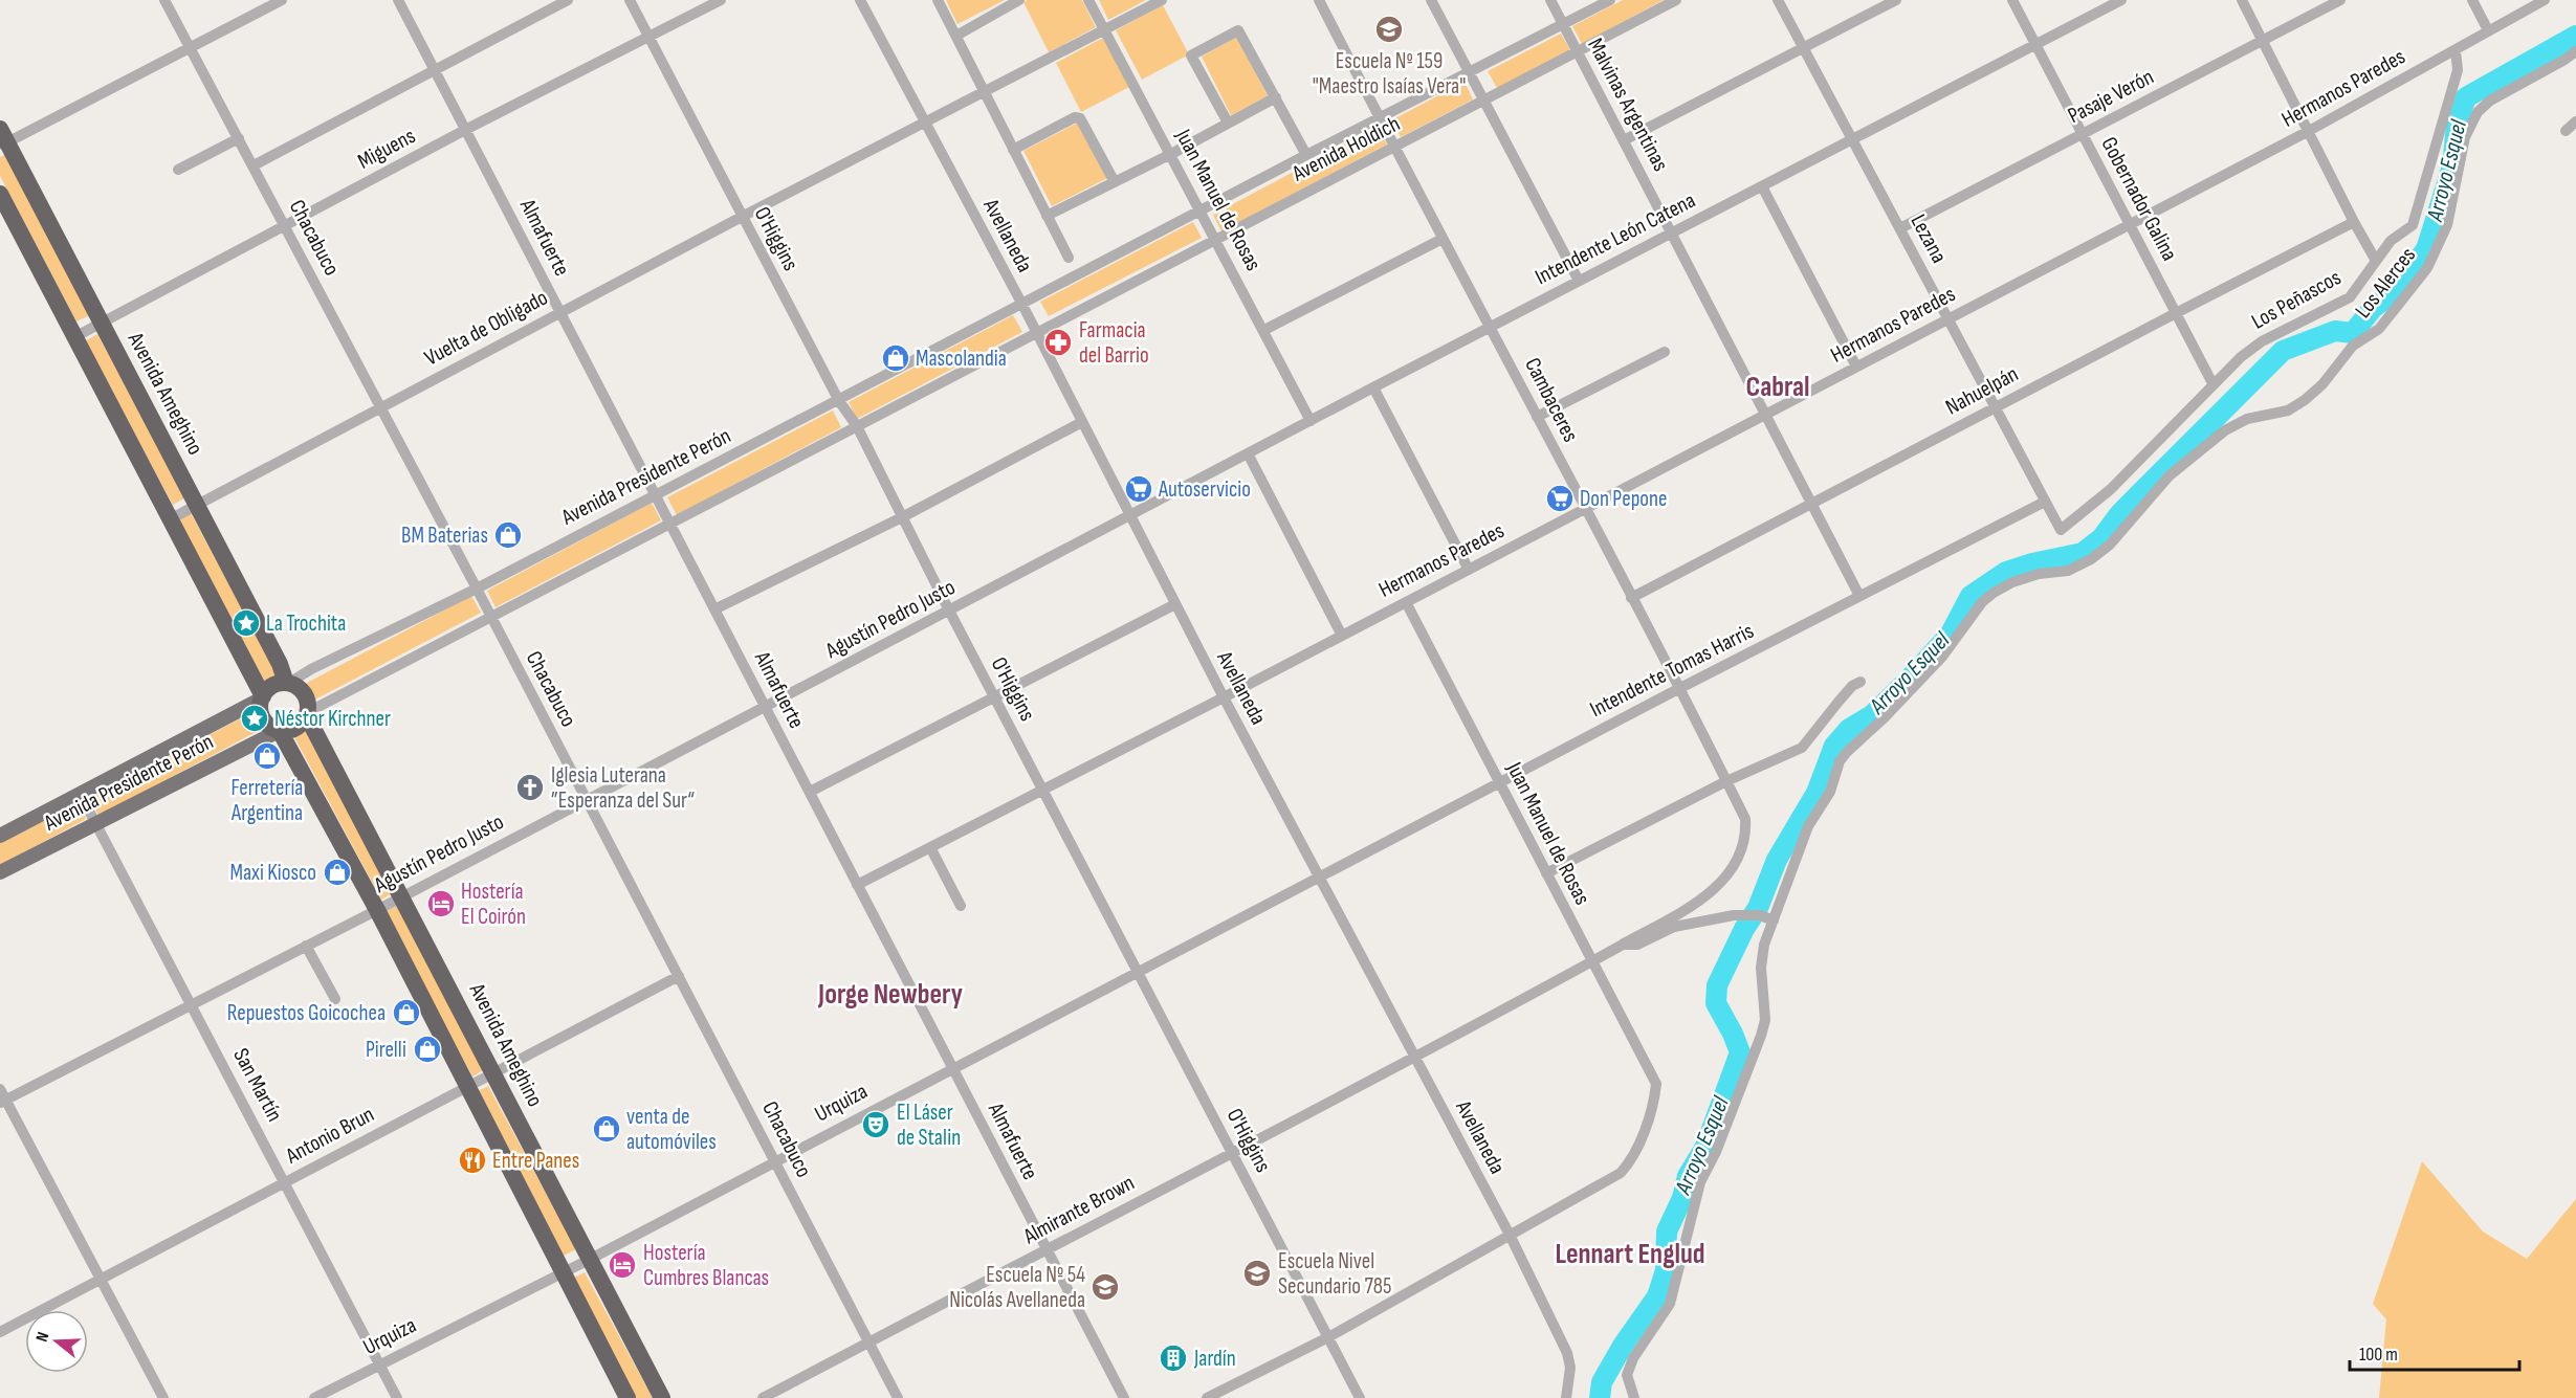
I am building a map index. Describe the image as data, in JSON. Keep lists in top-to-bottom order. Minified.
{"streets":{"highway":["Avenida Ameghino"],"main road":["Avenida Presidente Perón"],"street":["Hermanos Paredes","Pasaje Verón","Malvinas Argentinas","Miguens","Avenida Holdich","Gobernador Galina","Juan Manuel de Rosas","Avellaneda","Chacabuco","Almafuerte","O'Higgins","Intendente León Catena","Lezana","Los Alerces","Los Peñascos","Vuelta de Obligado","Nahuelpán","Cambaceres","Agustín Pedro Justo","Intendente Tomas Harris","San Martín","Urquiza","Antonio Brun","Almirante Brown"]},"crossings":[["Hermanos Paredes","Malvinas Argentinas"],["Hermanos Paredes","Gobernador Galina"],["Hermanos Paredes","Juan Manuel de Rosas"],["Hermanos Paredes","Avellaneda"],["Hermanos Paredes","Lezana"],["Hermanos Paredes","Los Peñascos"],["Hermanos Paredes","Cambaceres"],["Pasaje Verón","Gobernador Galina"],["Pasaje Verón","Lezana"],["Malvinas Argentinas","Avenida Holdich"],["Malvinas Argentinas","Intendente León Catena"],["Malvinas Argentinas","Nahuelpán"],["Malvinas Argentinas","Intendente Tomas Harris"],["Miguens","Chacabuco"],["Miguens","Almafuerte"],["Miguens","O'Higgins"],["Miguens","Avenida Ameghino"],["Avenida Holdich","Juan Manuel de Rosas"],["Avenida Holdich","Avellaneda"],["Avenida Holdich","Cambaceres"],["Avenida Holdich","Avenida Presidente Perón"],["Gobernador Galina","Intendente León Catena"],["Gobernador Galina","Los Peñascos"],["Gobernador Galina","Nahuelpán"],["Juan Manuel de Rosas","Avellaneda"],["Juan Manuel de Rosas","Intendente León Catena"],["Juan Manuel de Rosas","Vuelta de Obligado"],["Juan Manuel de Rosas","Intendente Tomas Harris"],["Juan Manuel de Rosas","Almirante Brown"],["Avellaneda","Intendente León Catena"],["Avellaneda","Vuelta de Obligado"],["Avellaneda","Avenida Presidente Perón"],["Avellaneda","Agustín Pedro Justo"],["Avellaneda","Intendente Tomas Harris"],["Avellaneda","Urquiza"],["Avellaneda","Almirante Brown"],["Chacabuco","Vuelta de Obligado"],["Chacabuco","Avenida Presidente Perón"],["Chacabuco","Agustín Pedro Justo"],["Chacabuco","Urquiza"],["Chacabuco","Antonio Brun"],["Chacabuco","Almirante Brown"],["Almafuerte","Vuelta de Obligado"],["Almafuerte","Avenida Presidente Perón"],["Almafuerte","Agustín Pedro Justo"],["Almafuerte","Urquiza"],["Almafuerte","Almirante Brown"],["O'Higgins","Vuelta de Obligado"],["O'Higgins","Avenida Presidente Perón"],["O'Higgins","Agustín Pedro Justo"],["O'Higgins","Urquiza"],["O'Higgins","Almirante Brown"],["Intendente León Catena","Lezana"],["Intendente León Catena","Cambaceres"],["Intendente León Catena","Agustín Pedro Justo"],["Lezana","Los Peñascos"],["Lezana","Nahuelpán"],["Lezana","Intendente Tomas Harris"],["Vuelta de Obligado","Avenida Ameghino"],["Nahuelpán","Cambaceres"],["Avenida Ameghino","Avenida Presidente Perón"],["Avenida Ameghino","Agustín Pedro Justo"],["Avenida Ameghino","Urquiza"],["Avenida Ameghino","Antonio Brun"],["Cambaceres","Intendente Tomas Harris"],["Cambaceres","Almirante Brown"],["Avenida Presidente Perón","San Martín"],["Agustín Pedro Justo","San Martín"],["Intendente Tomas Harris","Urquiza"],["San Martín","Urquiza"],["San Martín","Antonio Brun"]],"districts":["Cabral","Jorge Newbery","Lennart Englud"],"water":["Arroyo Esquel"],"places":{"school or university":["Escuela Nº 159 \"Maestro Isaías Vera\"","Escuela Nivel Secundario 785","Escuela Nº 54 Nicolás Avellaneda"],"pharmacy":["Farmacia del Barrio"],"shop":["Mascolandia","BM Baterias","Ferretería Argentina","Maxi Kiosco","Repuestos Goicochea","Pirelli","venta de automóviles"],"supermarket":["Autoservicio","Don Pepone"],"place":["La Trochita","Néstor Kirchner"],"church":["Iglesia Luterana ”Esperanza del Sur“"],"hotel":["Hostería El Coirón","Hostería Cumbres Blancas"],"theatre":["El Láser de Stalin"],"restaurant":["Entre Panes"],"building":["Jardín"]},"scale_bar":"100 m","north":"left"}
